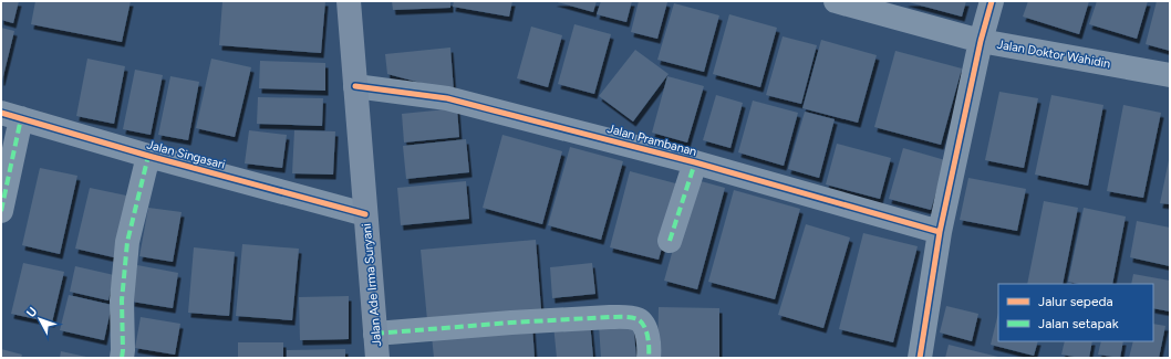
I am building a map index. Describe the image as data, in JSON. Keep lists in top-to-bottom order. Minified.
{"streets":{"main road":["Jalan Ade Irma Suryani"],"street":["Jalan Doktor Wahidin","Jalan Prambanan","Jalan Singasari"]},"crossings":[["Jalan Prambanan","Jalan Ade Irma Suryani"],["Jalan Singasari","Jalan Ade Irma Suryani"]],"legend":["Jalur sepeda","Jalan setapak"],"north":"top left"}
